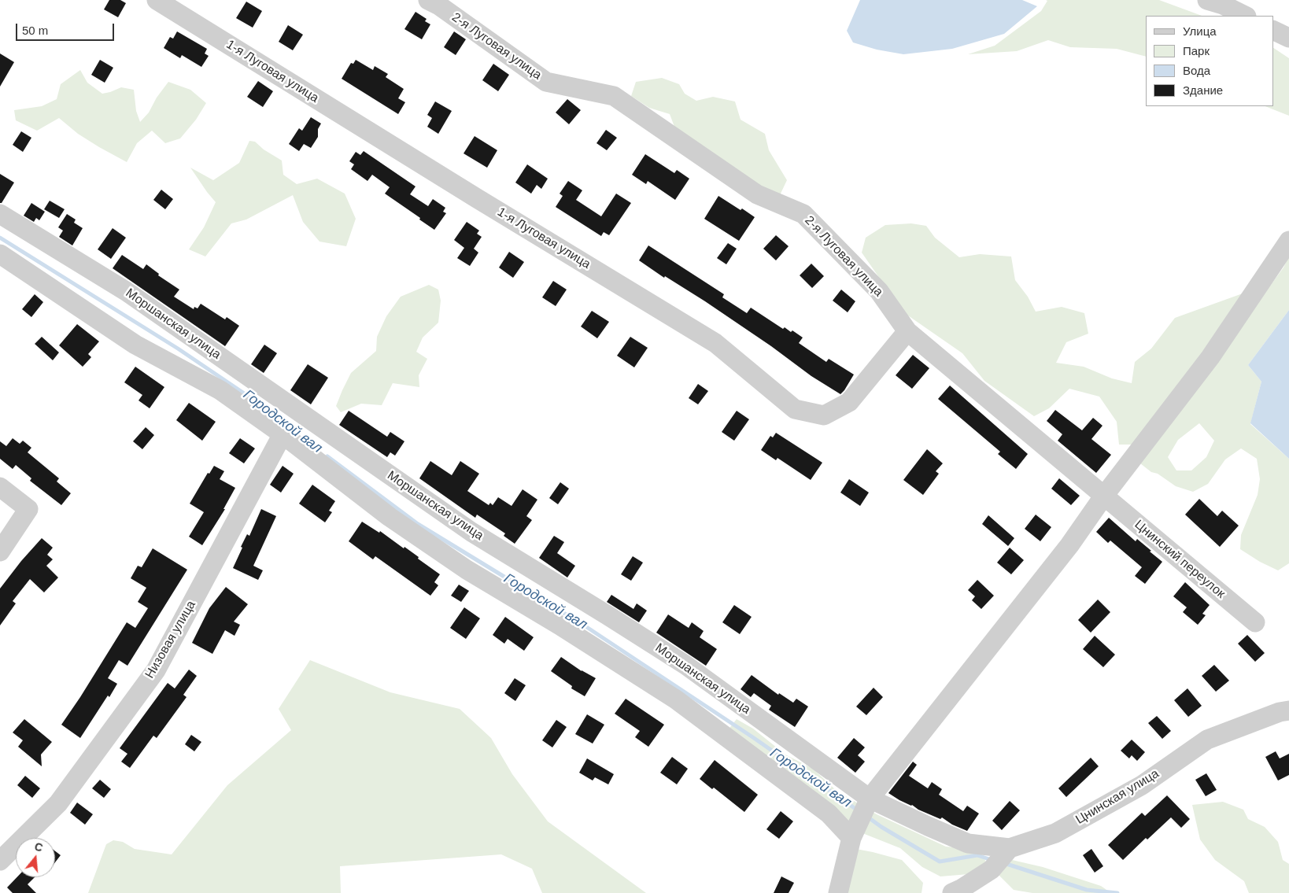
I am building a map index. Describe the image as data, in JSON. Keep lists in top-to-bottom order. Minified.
{"streets":{"street":["2-я Луговая улица","1-я Луговая улица","Моршанская улица","Цнинский переулок","Низовая улица","Цнинская улица"]},"crossings":[["2-я Луговая улица","1-я Луговая улица"],["2-я Луговая улица","Цнинский переулок"]],"water":["Городской вал"],"legend":["Улица","Парк","Вода","Здание"],"scale_bar":"50 m","north":"top"}
